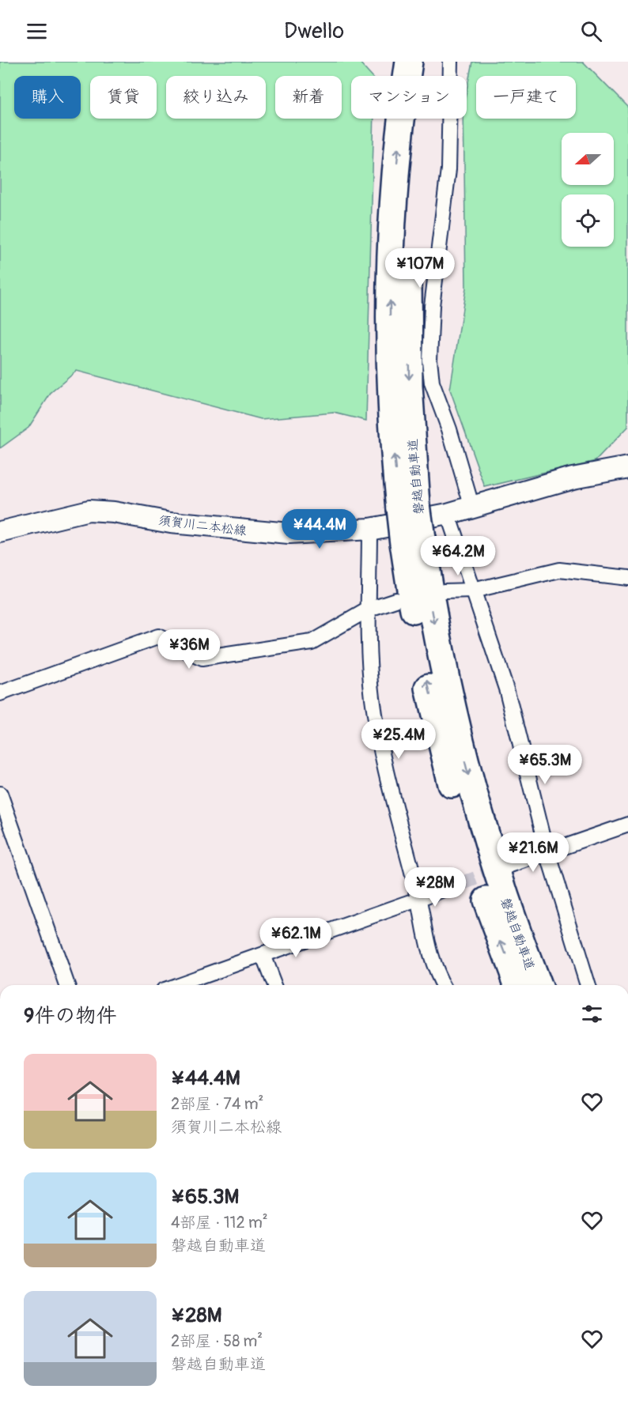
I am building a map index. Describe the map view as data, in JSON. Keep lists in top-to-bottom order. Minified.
{"streets":{"highway":["磐越自動車道"],"main road":["須賀川二本松線"]},"north":"left","page":{"header":"Dwello","chip":["購入","賃貸","絞り込み","新着","マンション","一戸建て"],"price":["¥107M","¥44.4M","¥64.2M","¥36M","¥25.4M","¥65.3M","¥21.6M","¥28M","¥62.1M"],"heading":"9件の物件","list":[{"name":"¥44.4M","note":"2部屋 · 74 m² · 須賀川二本松線"},{"name":"¥65.3M","note":"4部屋 · 112 m² · 磐越自動車道"},{"name":"¥28M","note":"2部屋 · 58 m² · 磐越自動車道"}]}}
